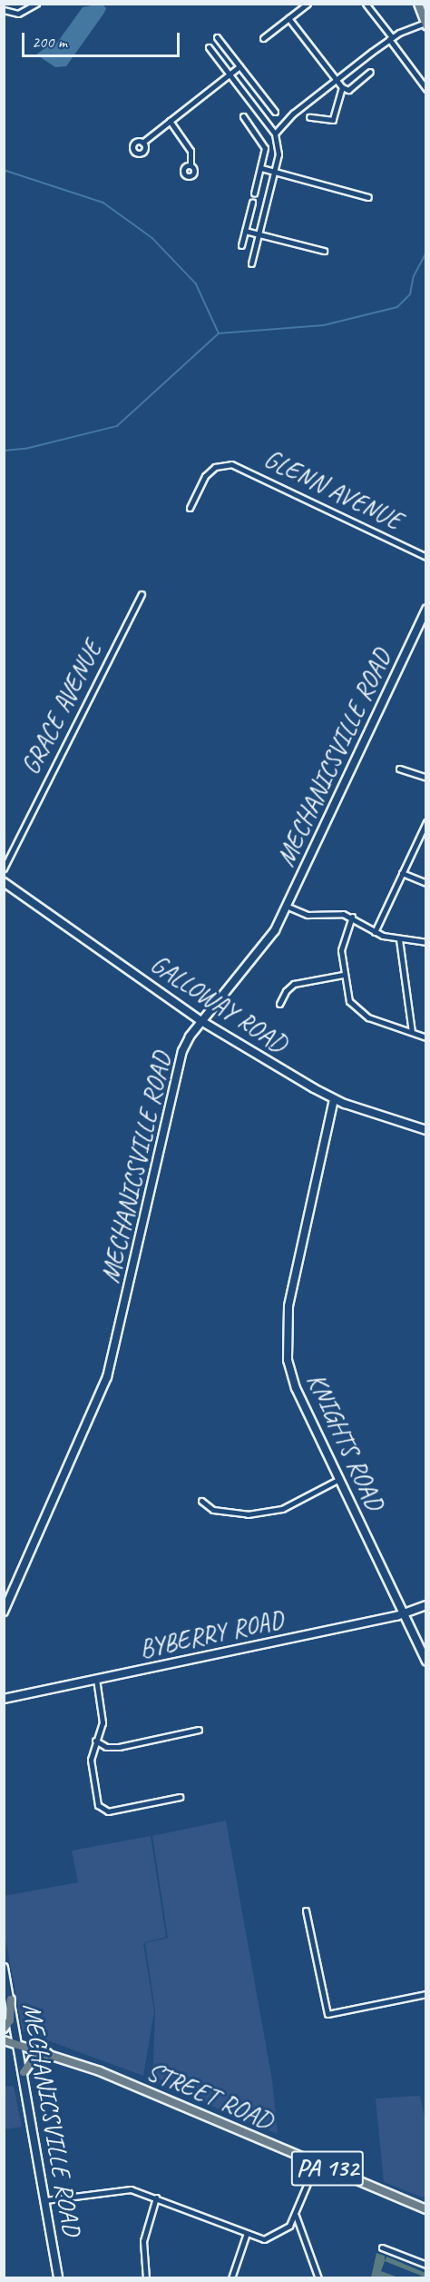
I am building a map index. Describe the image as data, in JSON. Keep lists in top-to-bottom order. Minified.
{"streets":{"main road":["STREET ROAD","PA 132"],"street":["GLENN AVENUE","GRACE AVENUE","MECHANICSVILLE ROAD","GALLOWAY ROAD","KNIGHTS ROAD","BYBERRY ROAD"]},"crossings":[["MECHANICSVILLE ROAD","GALLOWAY ROAD"],["MECHANICSVILLE ROAD","STREET ROAD"],["GALLOWAY ROAD","KNIGHTS ROAD"],["KNIGHTS ROAD","BYBERRY ROAD"]],"scale_bar":"200 m"}
